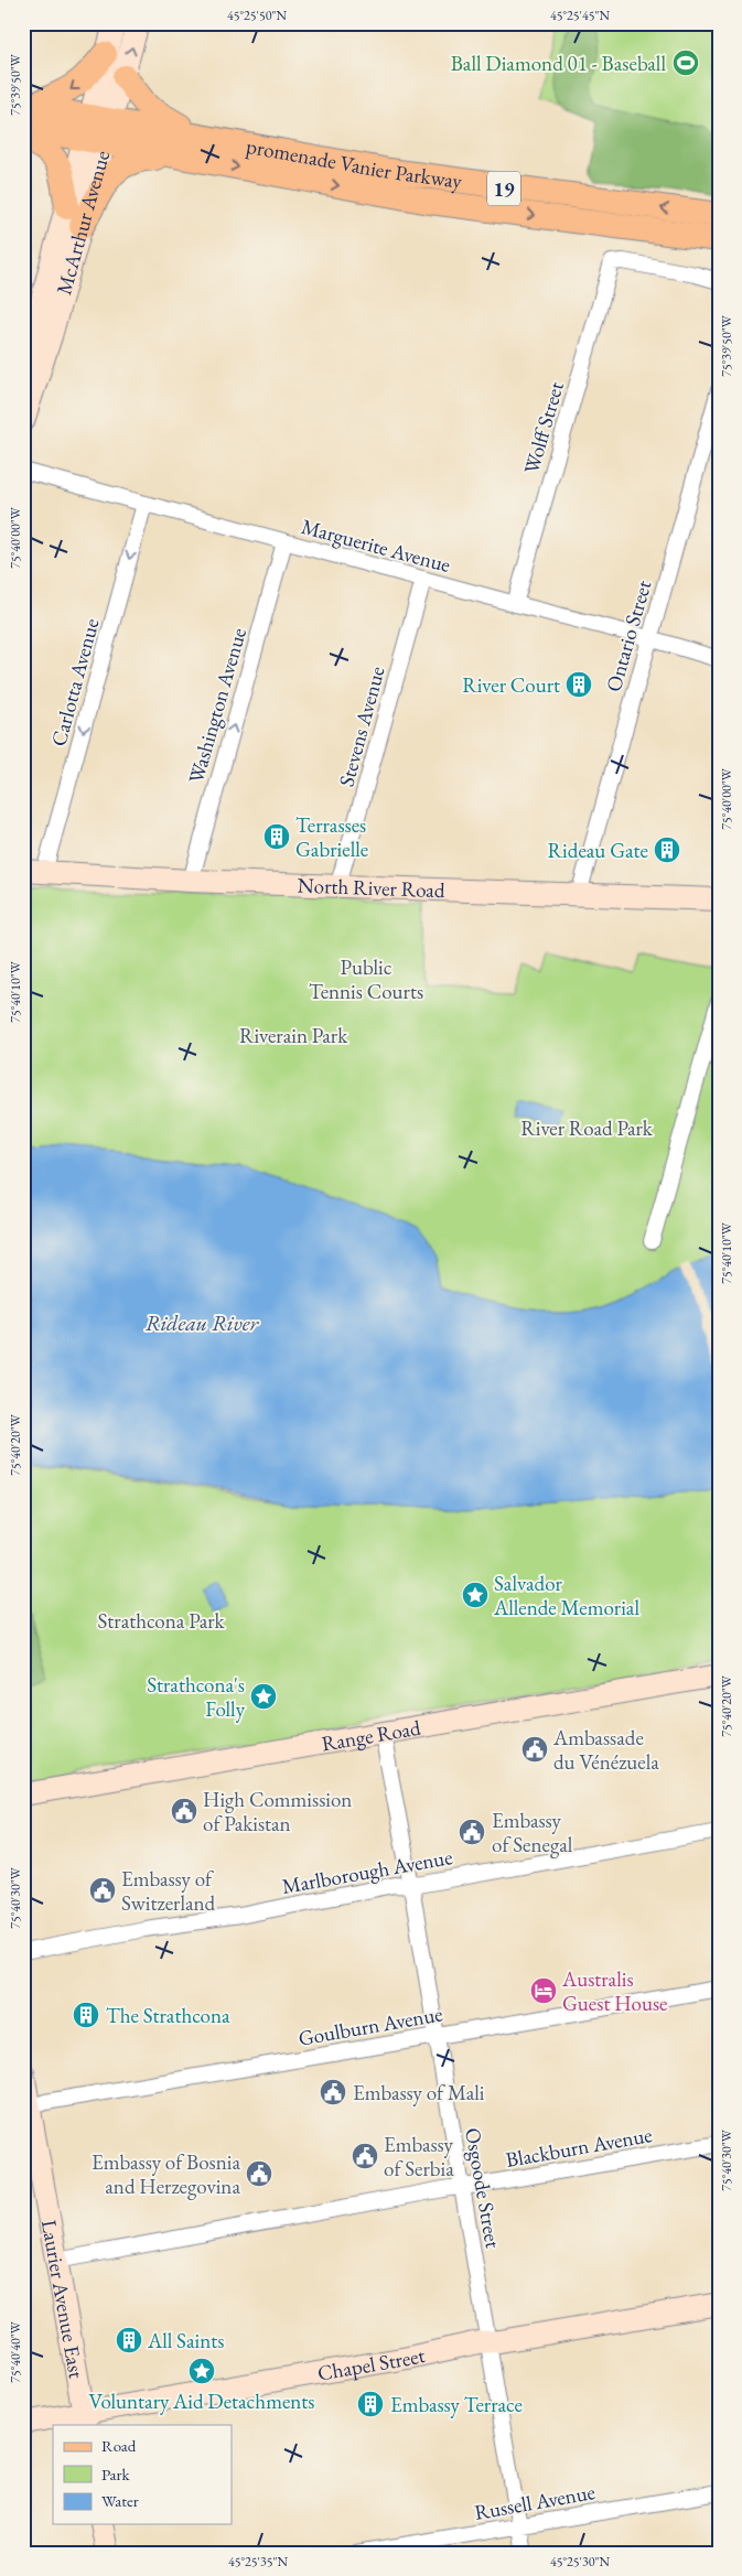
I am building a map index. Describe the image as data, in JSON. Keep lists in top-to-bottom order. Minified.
{"streets":{"main road":["promenade Vanier Parkway","19"],"street":["McArthur Avenue","Wolff Street","Marguerite Avenue","Ontario Street","Carlotta Avenue","Washington Avenue","Stevens Avenue","North River Road","Range Road","Marlborough Avenue","Goulburn Avenue","Blackburn Avenue","Osgoode Street","Laurier Avenue East","Chapel Street","Russell Avenue"]},"crossings":[["promenade Vanier Parkway","19"],["promenade Vanier Parkway","McArthur Avenue"],["19","McArthur Avenue"],["Wolff Street","Marguerite Avenue"],["Marguerite Avenue","Ontario Street"],["Marguerite Avenue","Carlotta Avenue"],["Marguerite Avenue","Washington Avenue"],["Marguerite Avenue","Stevens Avenue"],["Ontario Street","North River Road"],["Carlotta Avenue","North River Road"],["Washington Avenue","North River Road"],["Stevens Avenue","North River Road"],["Range Road","Osgoode Street"],["Marlborough Avenue","Osgoode Street"],["Goulburn Avenue","Osgoode Street"],["Goulburn Avenue","Laurier Avenue East"],["Blackburn Avenue","Osgoode Street"],["Blackburn Avenue","Laurier Avenue East"],["Osgoode Street","Chapel Street"],["Osgoode Street","Russell Avenue"],["Laurier Avenue East","Chapel Street"]],"one_way":["Carlotta Avenue","Washington Avenue"],"water":["Rideau River"],"parks":["Public Tennis Courts","Riverain Park","River Road Park","Strathcona Park"],"places":{"sports":["Ball Diamond 01 - Baseball"],"building":["River Court","Terrasses Gabrielle","Rideau Gate","The Strathcona","All Saints","Embassy Terrace"],"place":["Salvador Allende Memorial","Strathcona's Folly","Voluntary Aid Detachments"],"public building":["Ambassade du Vénézuela","High Commission of Pakistan","Embassy of Senegal","Embassy of Switzerland","Embassy of Mali","Embassy of Serbia","Embassy of Bosnia and Herzegovina"],"hotel":["Australis Guest House"]},"legend":["Road","Park","Water"],"coordinates":["45°25'50\"N","45°25'45\"N","75°39'50\"W","75°40'00\"W","75°40'10\"W","75°40'20\"W","75°40'30\"W","75°40'40\"W","45°25'35\"N","45°25'30\"N"]}
